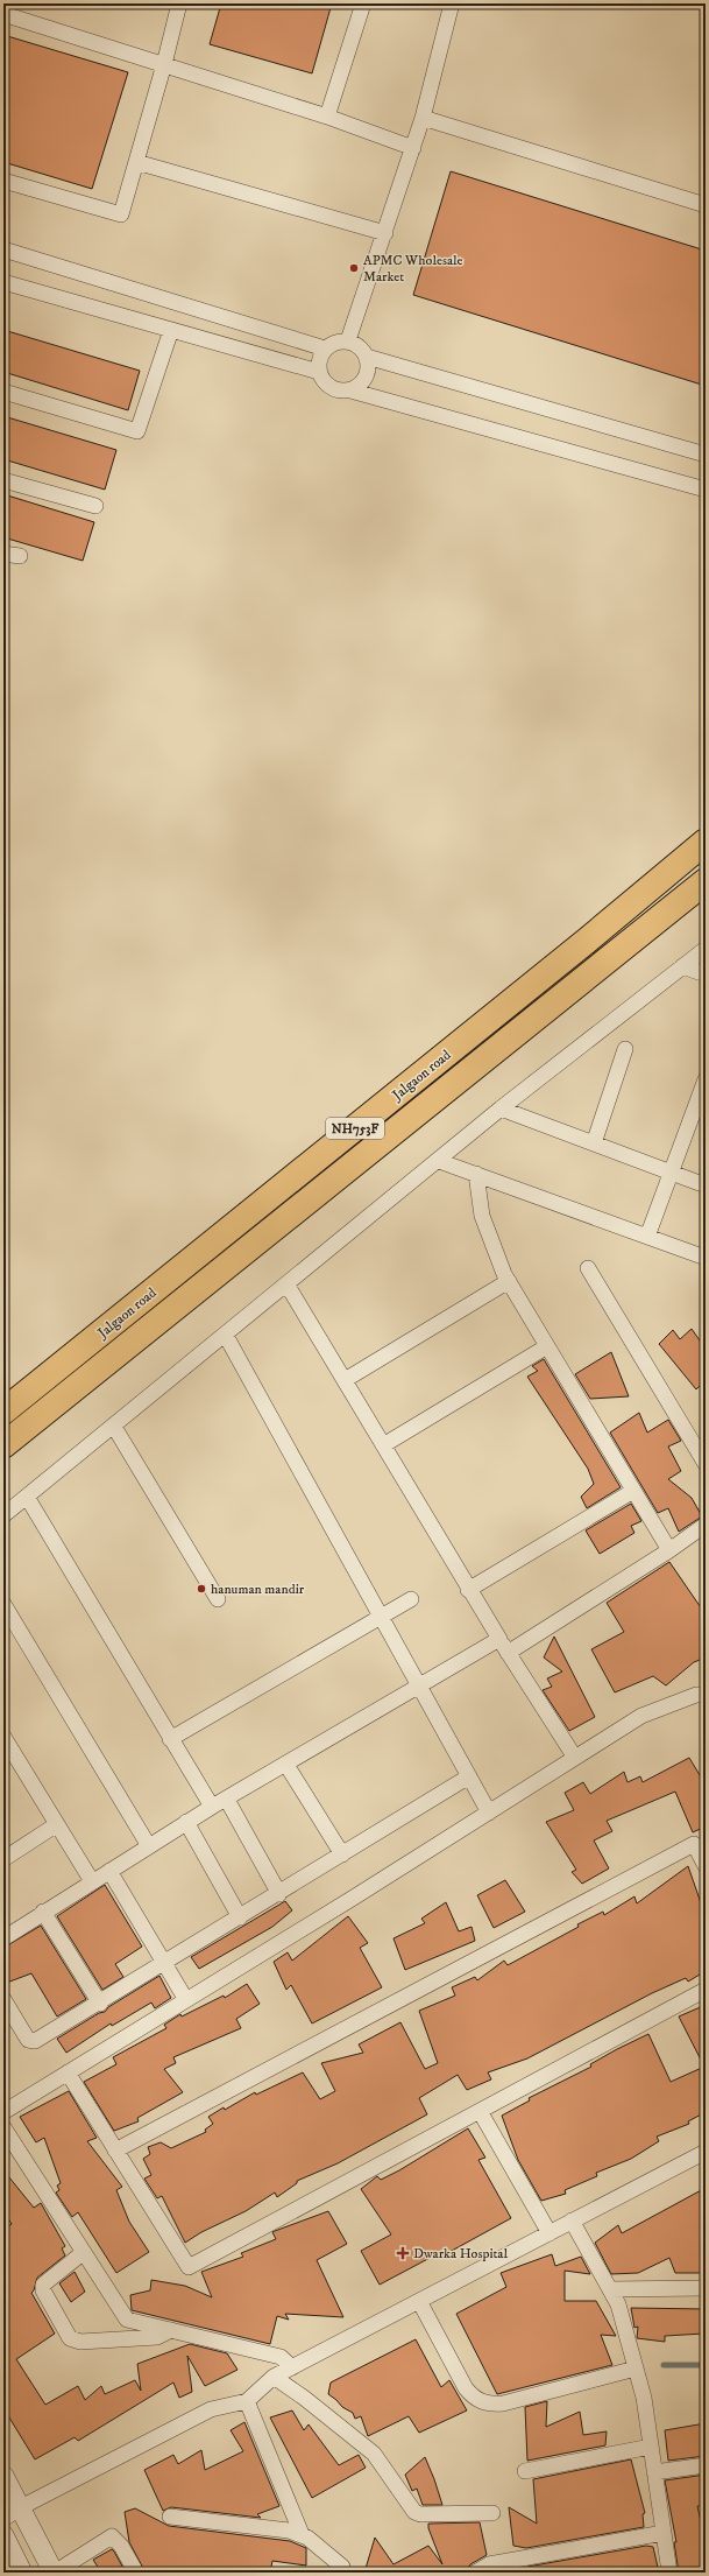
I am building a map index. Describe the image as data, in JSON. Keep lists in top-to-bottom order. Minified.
{"streets":{"highway":["Jalgaon road","NH753F"]},"places":{"other":["APMC Wholesale Market","hanuman mandir"],"health":["Dwarka Hospital"]}}
